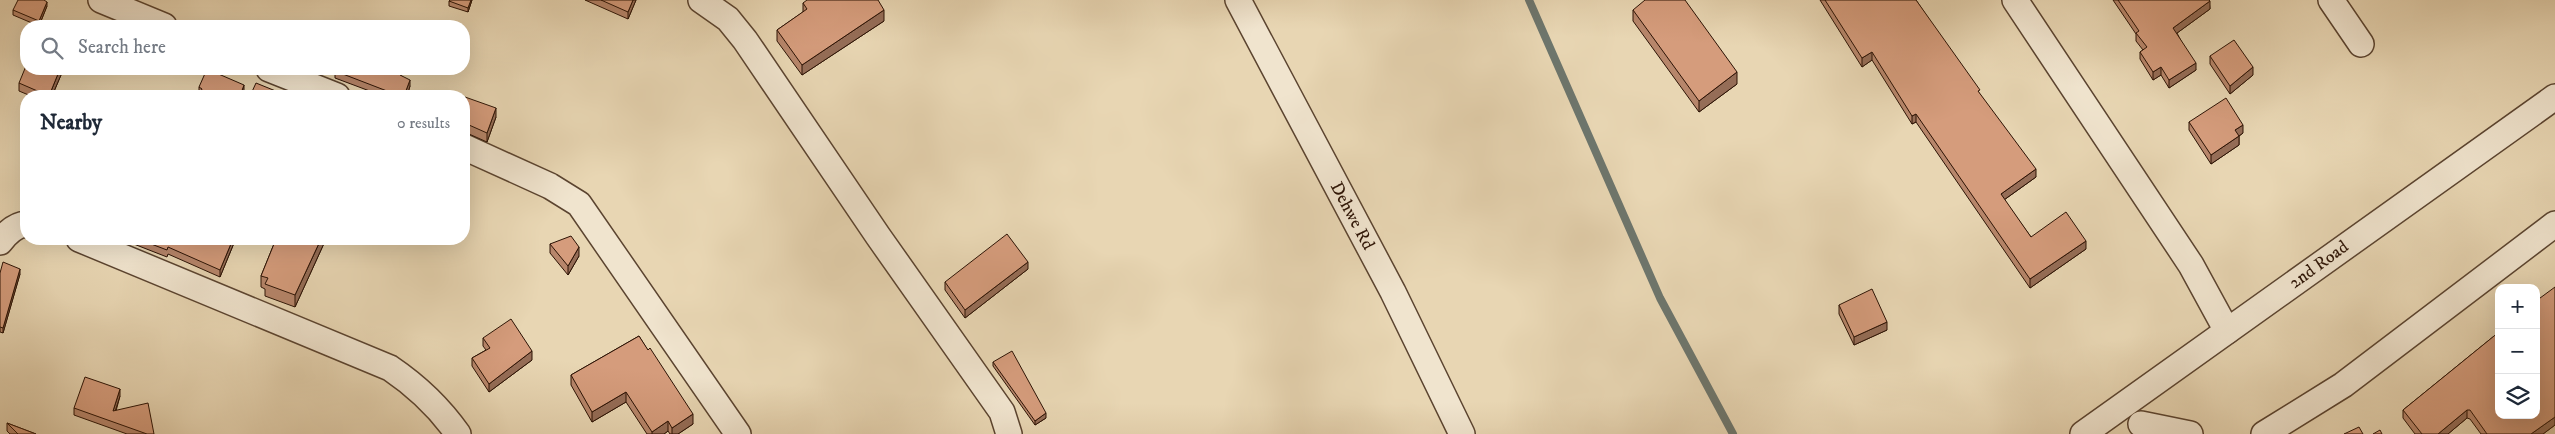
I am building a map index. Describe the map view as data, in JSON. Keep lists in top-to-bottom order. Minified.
{"streets":{"street":["Dehwe Rd","2nd Road"]},"page":{"search":"Search here","heading":["Nearby","0 results"],"map_buttons":["+","−"]}}
